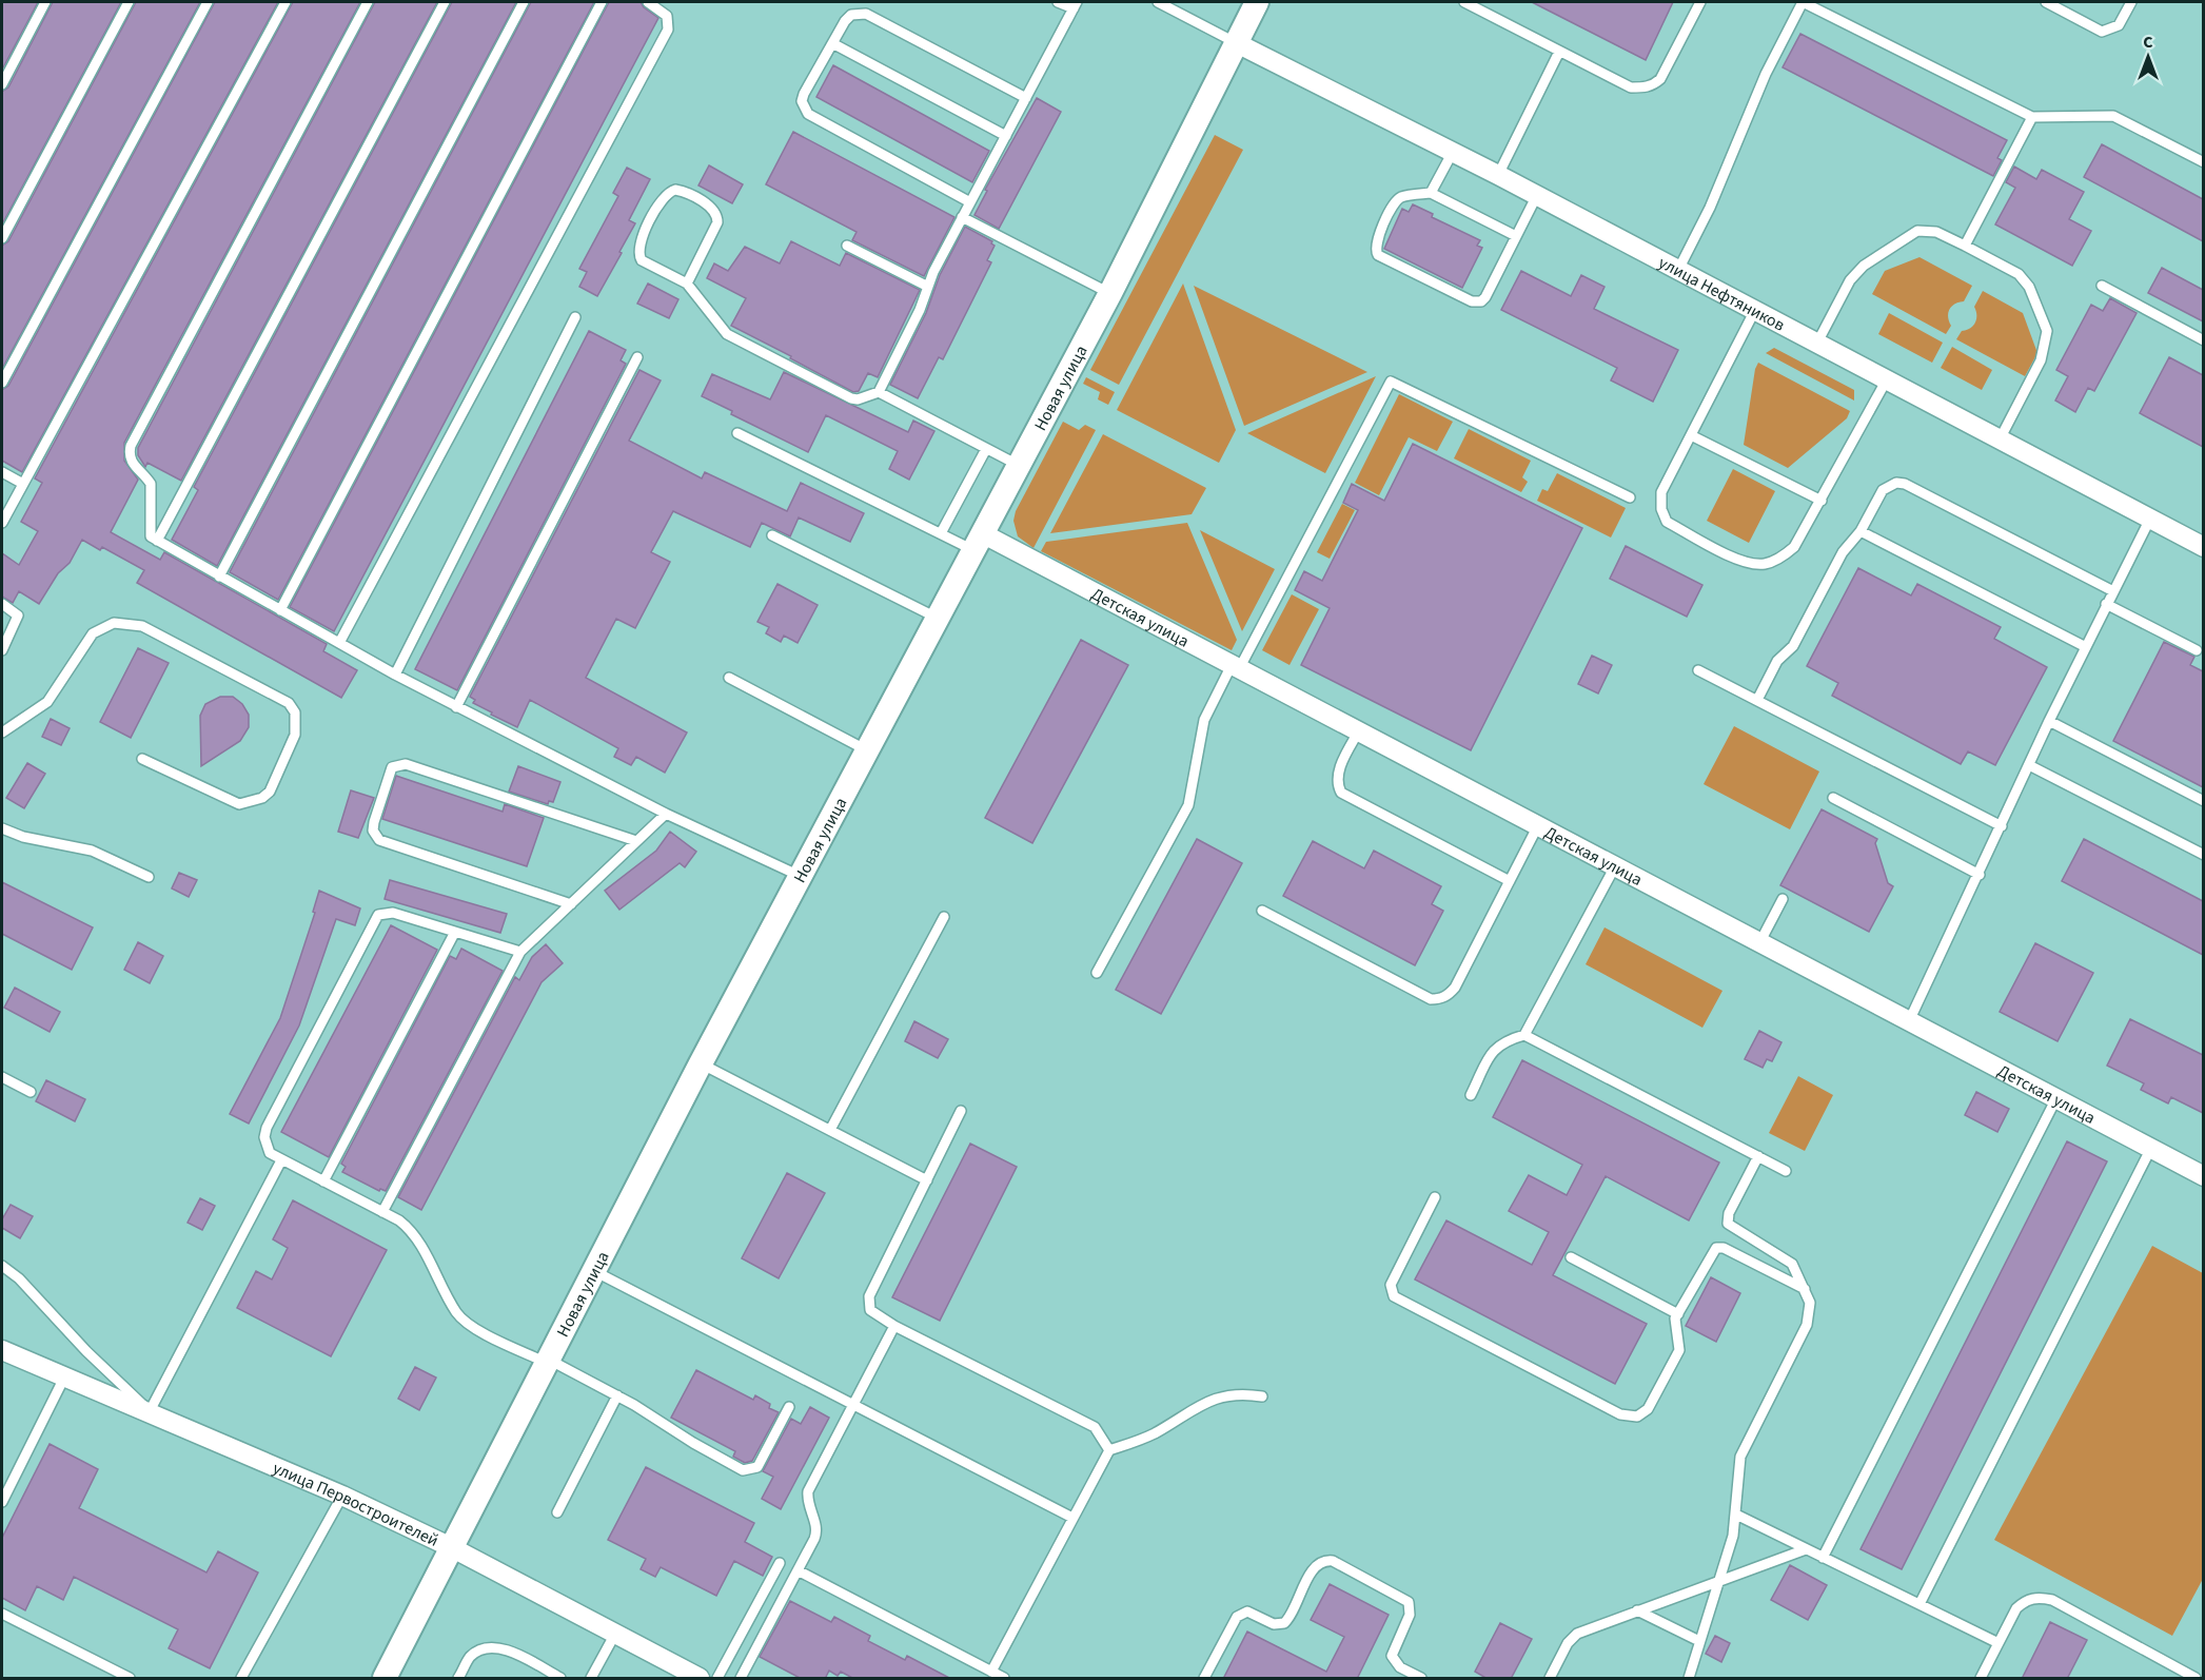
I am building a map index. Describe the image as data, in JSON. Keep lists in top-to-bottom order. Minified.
{"streets":{"street":["улица Нефтяников","Новая улица","Детская улица","улица Первостроителей"]},"crossings":[["улица Нефтяников","Новая улица"],["Новая улица","Детская улица"],["Новая улица","улица Первостроителей"]],"north":"top"}
